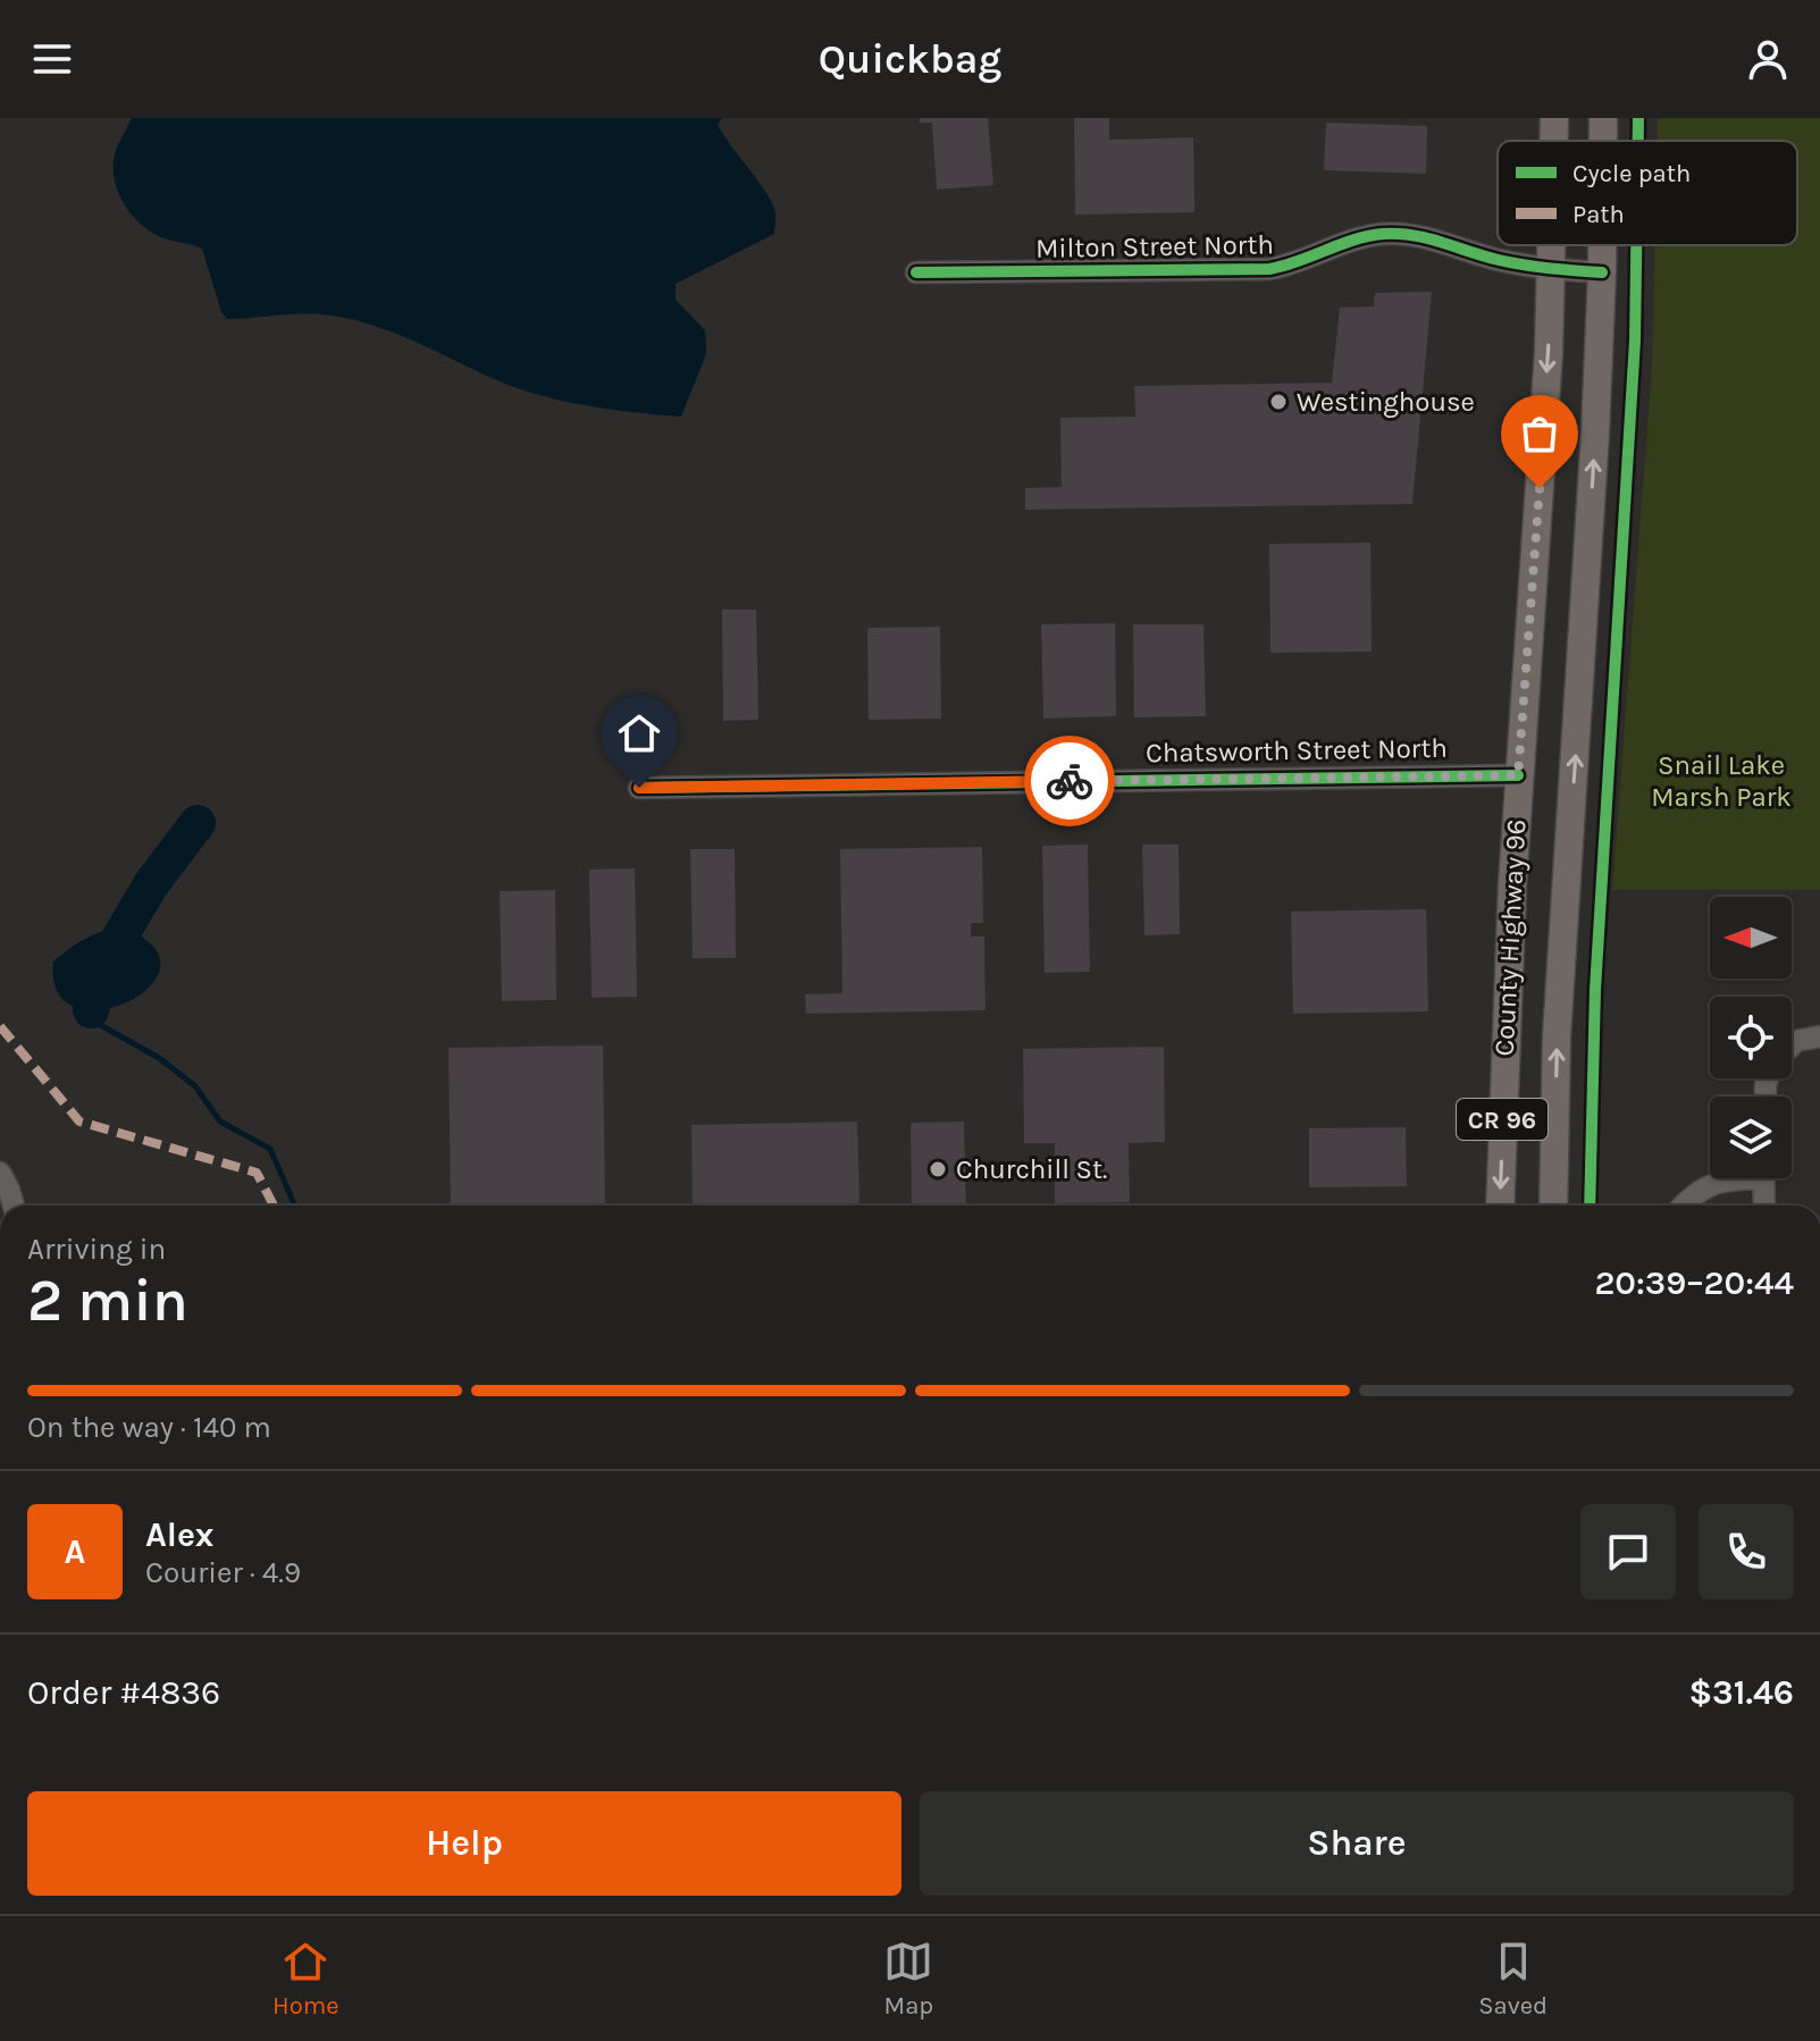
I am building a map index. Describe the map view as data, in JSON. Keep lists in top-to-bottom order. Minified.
{"streets":{"main road":["County Highway 96","CR 96"],"street":["Milton Street North","Chatsworth Street North"]},"crossings":[["Milton Street North","County Highway 96"],["Chatsworth Street North","County Highway 96"]],"parks":["Snail Lake Marsh Park"],"places":["Westinghouse","Churchill St."],"legend":["Cycle path","Path"],"north":"left","page":{"header":"Quickbag","heading":["2 min","Arriving in","20:39–20:44"],"panel":["Alex","Courier · 4.9","Order #4836","$31.46"],"bar":"On the way · 140 m","round":"A","buttons":["Help","Share"],"tabs":["Home","Map","Saved"]}}
